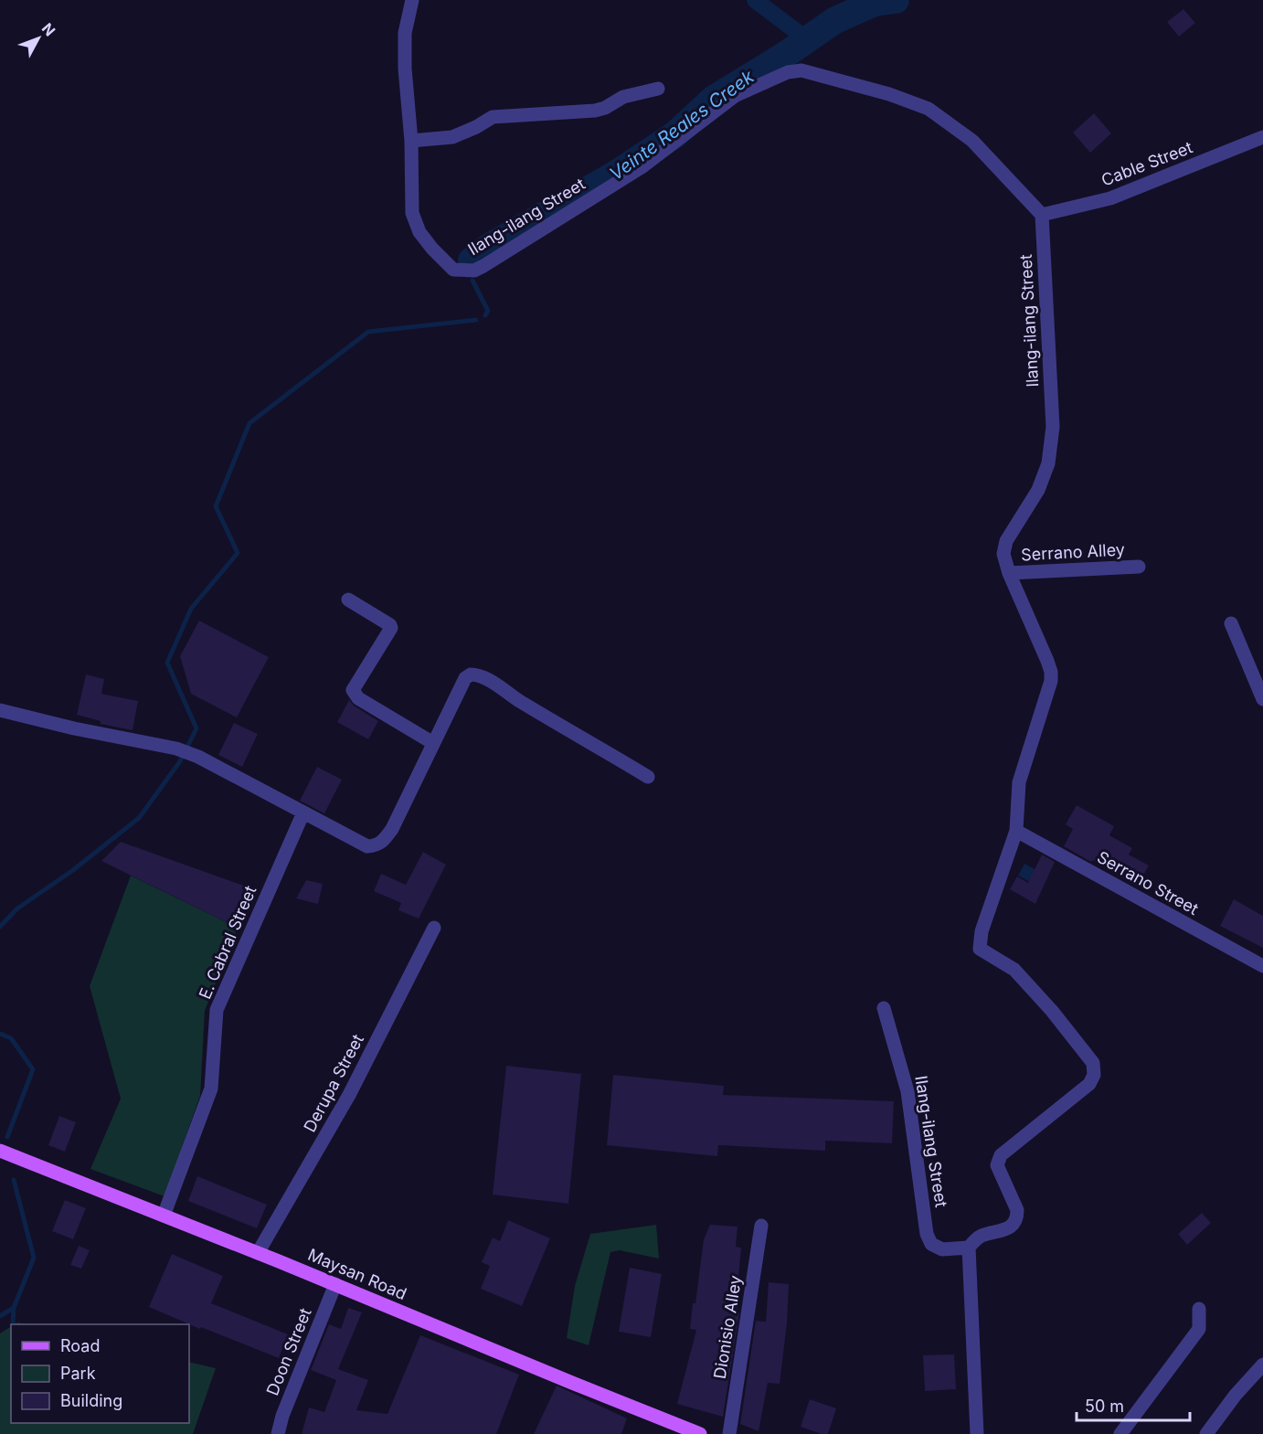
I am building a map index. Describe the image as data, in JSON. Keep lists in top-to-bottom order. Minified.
{"streets":{"main road":["Maysan Road"],"street":["Cable Street","Ilang-ilang Street","Serrano Alley","Serrano Street","E. Cabral Street","Derupa Street","Dionisio Alley","Doon Street"]},"crossings":[["Cable Street","Ilang-ilang Street"],["Ilang-ilang Street","Serrano Alley"],["Ilang-ilang Street","Serrano Street"],["E. Cabral Street","Maysan Road"],["Derupa Street","Maysan Road"],["Maysan Road","Doon Street"]],"water":["Veinte Reales Creek"],"legend":["Road","Park","Building"],"scale_bar":"50 m","north":"top right"}
